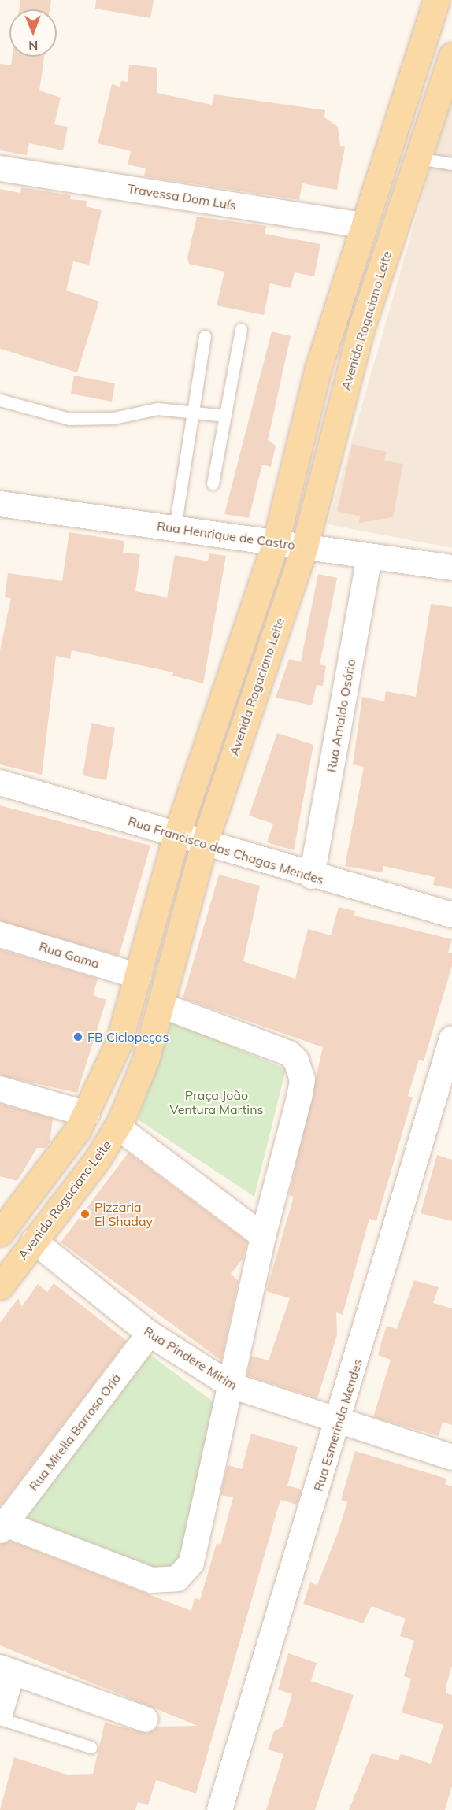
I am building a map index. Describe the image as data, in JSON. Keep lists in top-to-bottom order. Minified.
{"streets":{"main road":["Avenida Rogaciano Leite"],"street":["Travessa Dom Luís","Rua Henrique de Castro","Rua Arnaldo Osório","Rua Francisco das Chagas Mendes","Rua Gama","Rua Pindere Mirim","Rua Esmerinda Mendes","Rua Mirella Barroso Oriá"]},"crossings":[["Avenida Rogaciano Leite","Rua Henrique de Castro"],["Avenida Rogaciano Leite","Rua Francisco das Chagas Mendes"],["Avenida Rogaciano Leite","Rua Pindere Mirim"],["Rua Henrique de Castro","Rua Arnaldo Osório"],["Rua Arnaldo Osório","Rua Francisco das Chagas Mendes"],["Rua Pindere Mirim","Rua Esmerinda Mendes"],["Rua Pindere Mirim","Rua Mirella Barroso Oriá"]],"parks":["Praça João Ventura Martins"],"places":["FB Ciclopeças","Pizzaria El Shaday"],"north":"bottom"}
